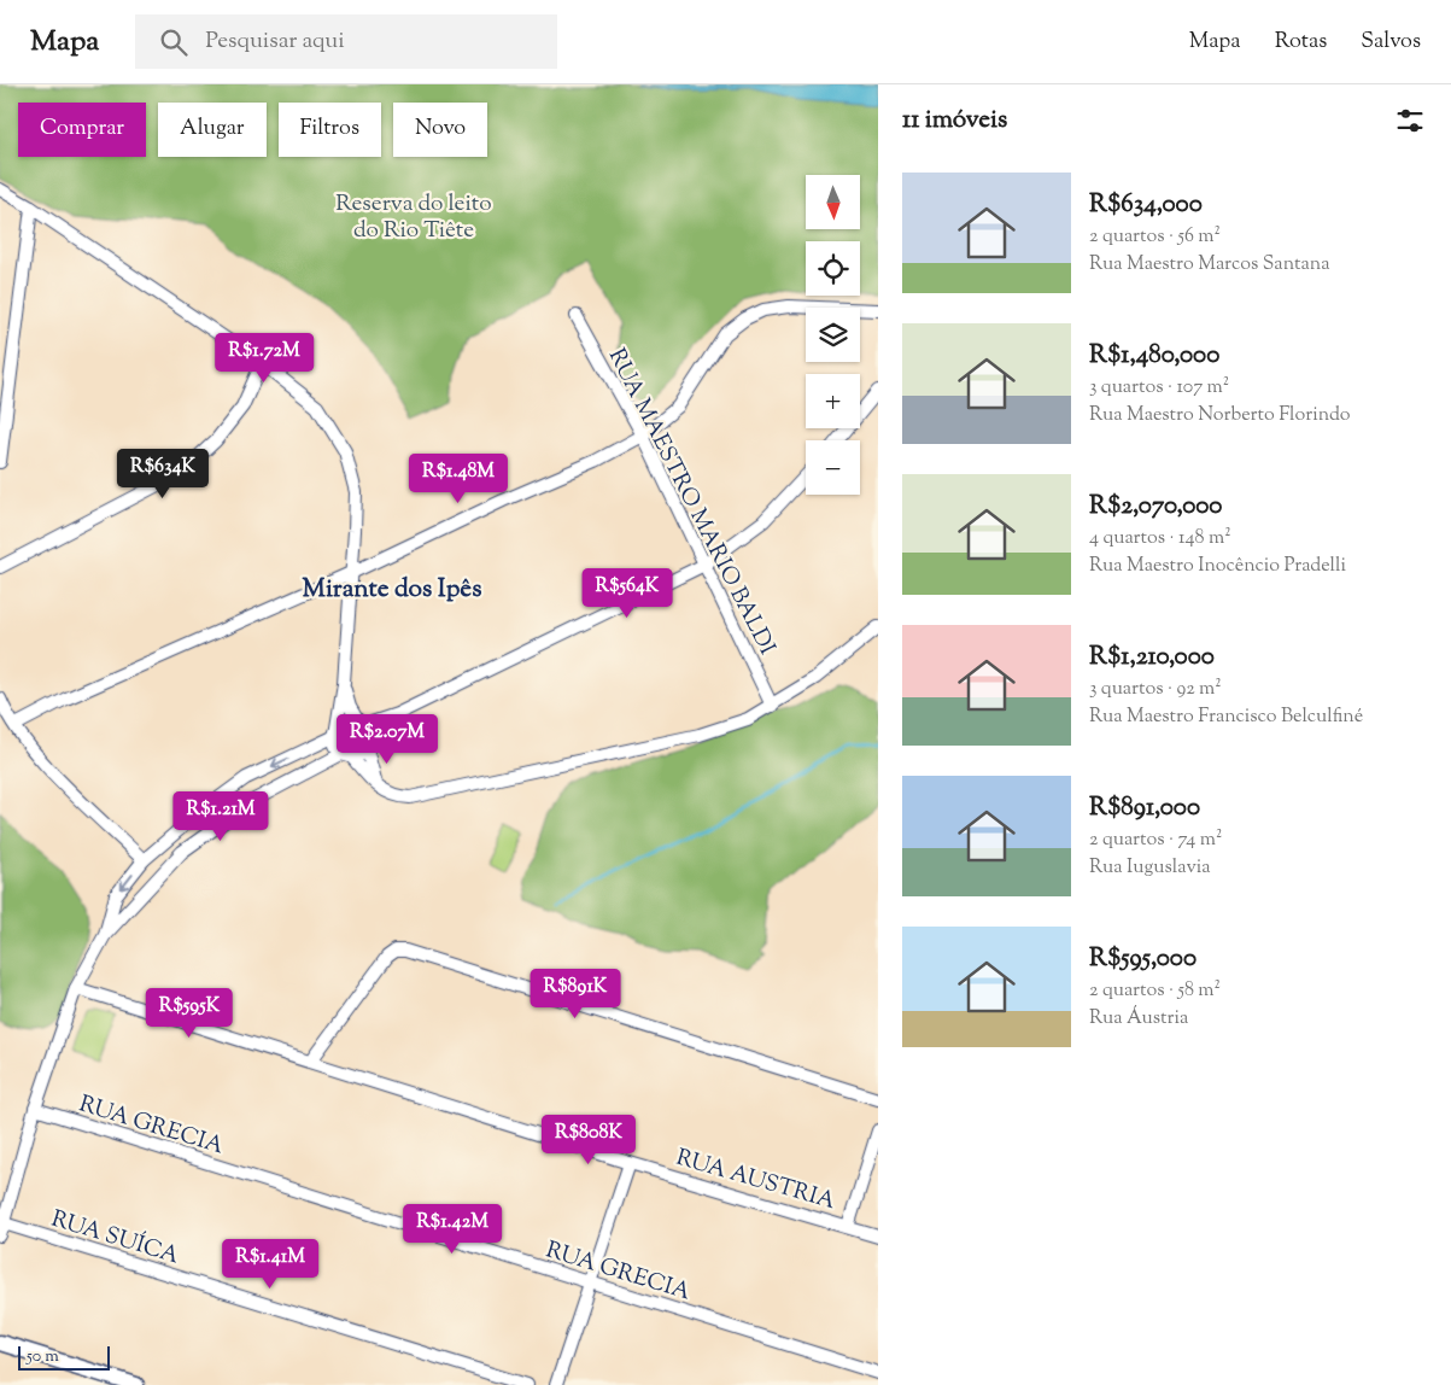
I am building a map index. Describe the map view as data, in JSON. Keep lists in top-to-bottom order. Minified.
{"streets":{"street":["RUA MAESTRO MARIO BALDI","RUA GRECIA","RUA AUSTRIA","RUA SUÍCA"]},"districts":["Mirante dos Ipês"],"parks":["Reserva do leito do Rio Tiête"],"scale_bar":"50 m","north":"bottom","page":{"header":"Mapa","search":"Pesquisar aqui","nav":["Mapa","Rotas","Salvos"],"heading":"11 imóveis","chip":["Comprar","Alugar","Filtros","Novo"],"list":[{"name":"R$634,000","note":"2 quartos · 56 m² · Rua Maestro Marcos Santana"},{"name":"R$1,480,000","note":"3 quartos · 107 m² · Rua Maestro Norberto Florindo"},{"name":"R$2,070,000","note":"4 quartos · 148 m² · Rua Maestro Inocêncio Pradelli"},{"name":"R$1,210,000","note":"3 quartos · 92 m² · Rua Maestro Francisco Belculfiné"},{"name":"R$891,000","note":"2 quartos · 74 m² · Rua Iuguslavia"},{"name":"R$595,000","note":"2 quartos · 58 m² · Rua Áustria"}],"map_buttons":["+","−"],"price":["R$1.72M","R$634K","R$1.48M","R$564K","R$2.07M","R$1.21M","R$891K","R$595K","R$808K","R$1.42M","R$1.41M"],"scale":"50 m"}}
